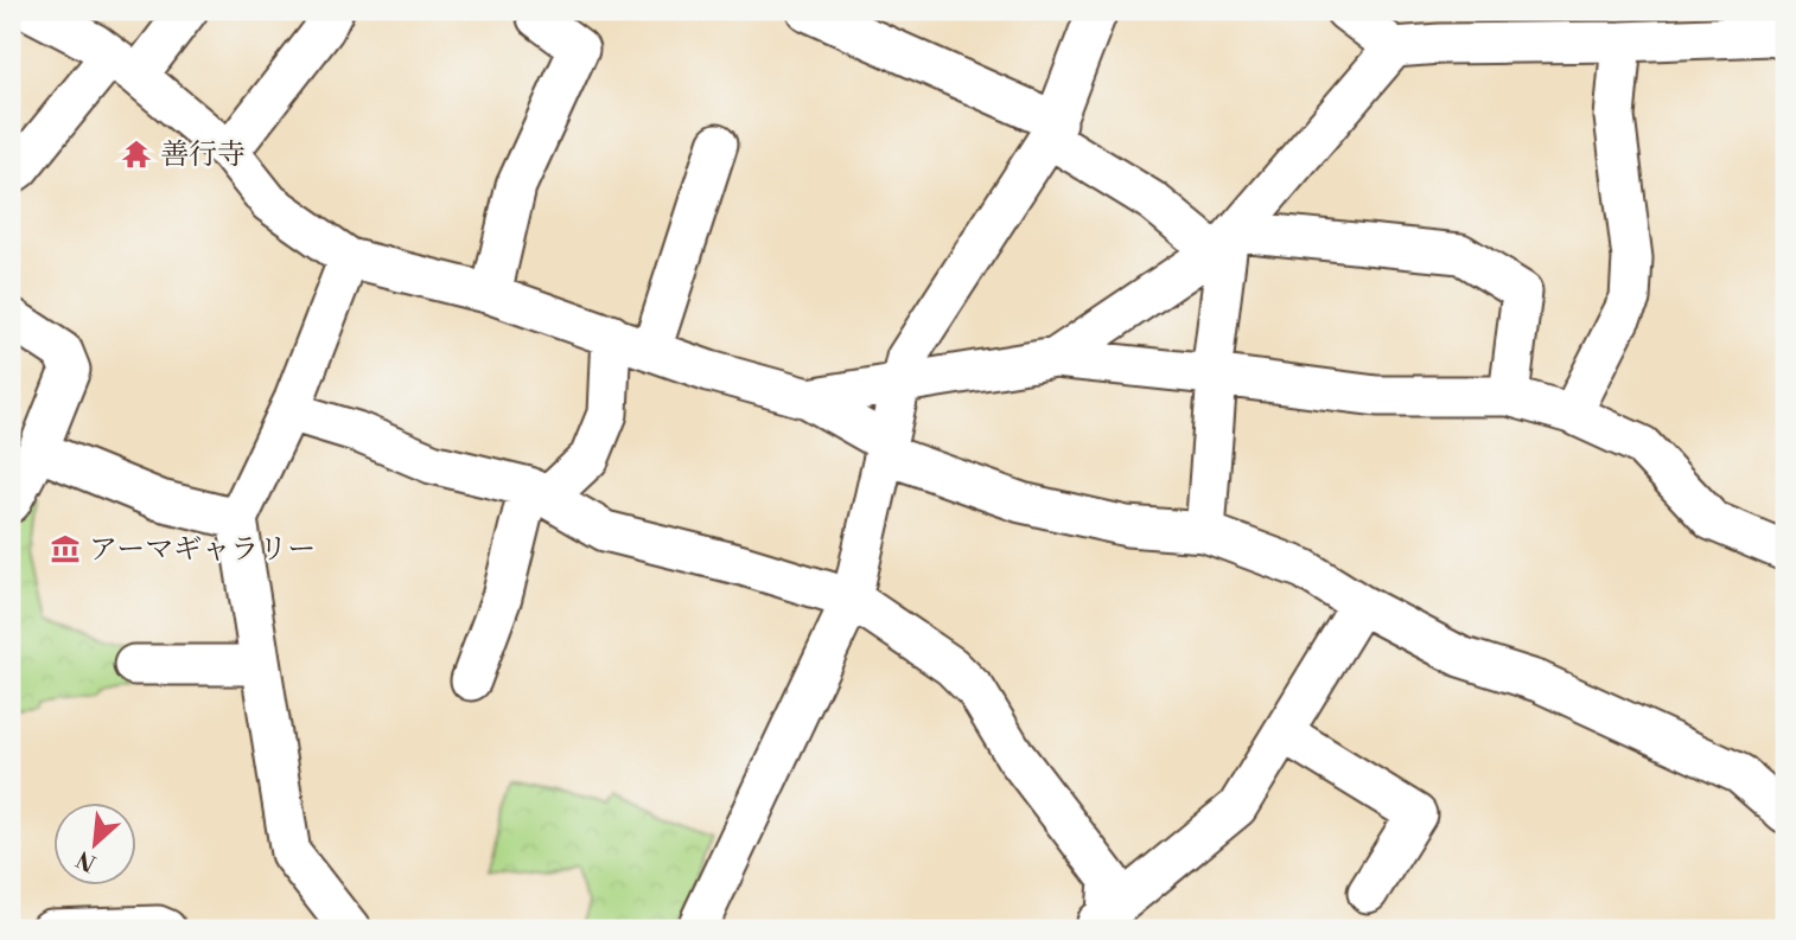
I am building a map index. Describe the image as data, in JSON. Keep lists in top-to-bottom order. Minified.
{"places":{"temple":["善行寺"],"museum":["アーマギャラリー"]},"north":"bottom left"}
